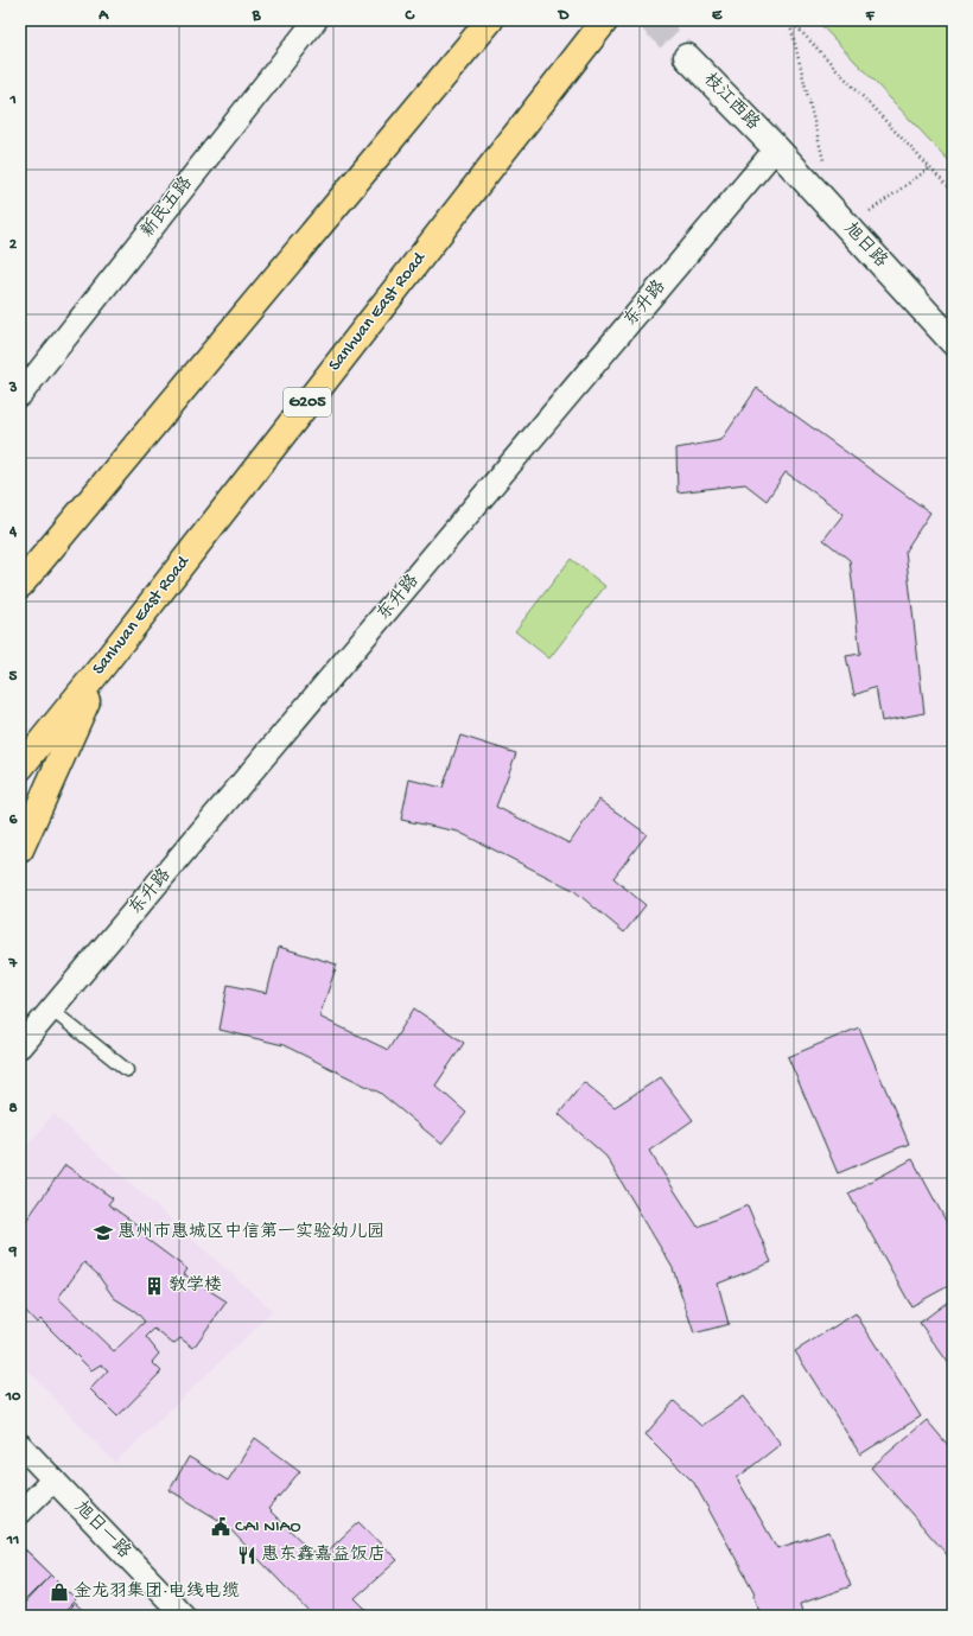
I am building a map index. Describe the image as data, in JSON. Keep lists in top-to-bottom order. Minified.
{"streets":{"highway":["Sanhuan East Road","G205"],"main road":["枝江西路","旭日路"],"street":["新民五路","东升路","旭日一路"]},"crossings":[["枝江西路","旭日路"],["枝江西路","东升路"],["旭日路","东升路"]],"places":{"school or university":["惠州市惠城区中信第一实验幼儿园"],"building":["教学楼"],"public building":["CAI NIAO"],"restaurant":["惠东鑫嘉益饭店"],"shop":["金龙羽集团·电线电缆"]},"grid":{"columns":["A","B","C","D","E","F"],"rows":["1","2","3","4","5","6","7","8","9","10","11"]}}
